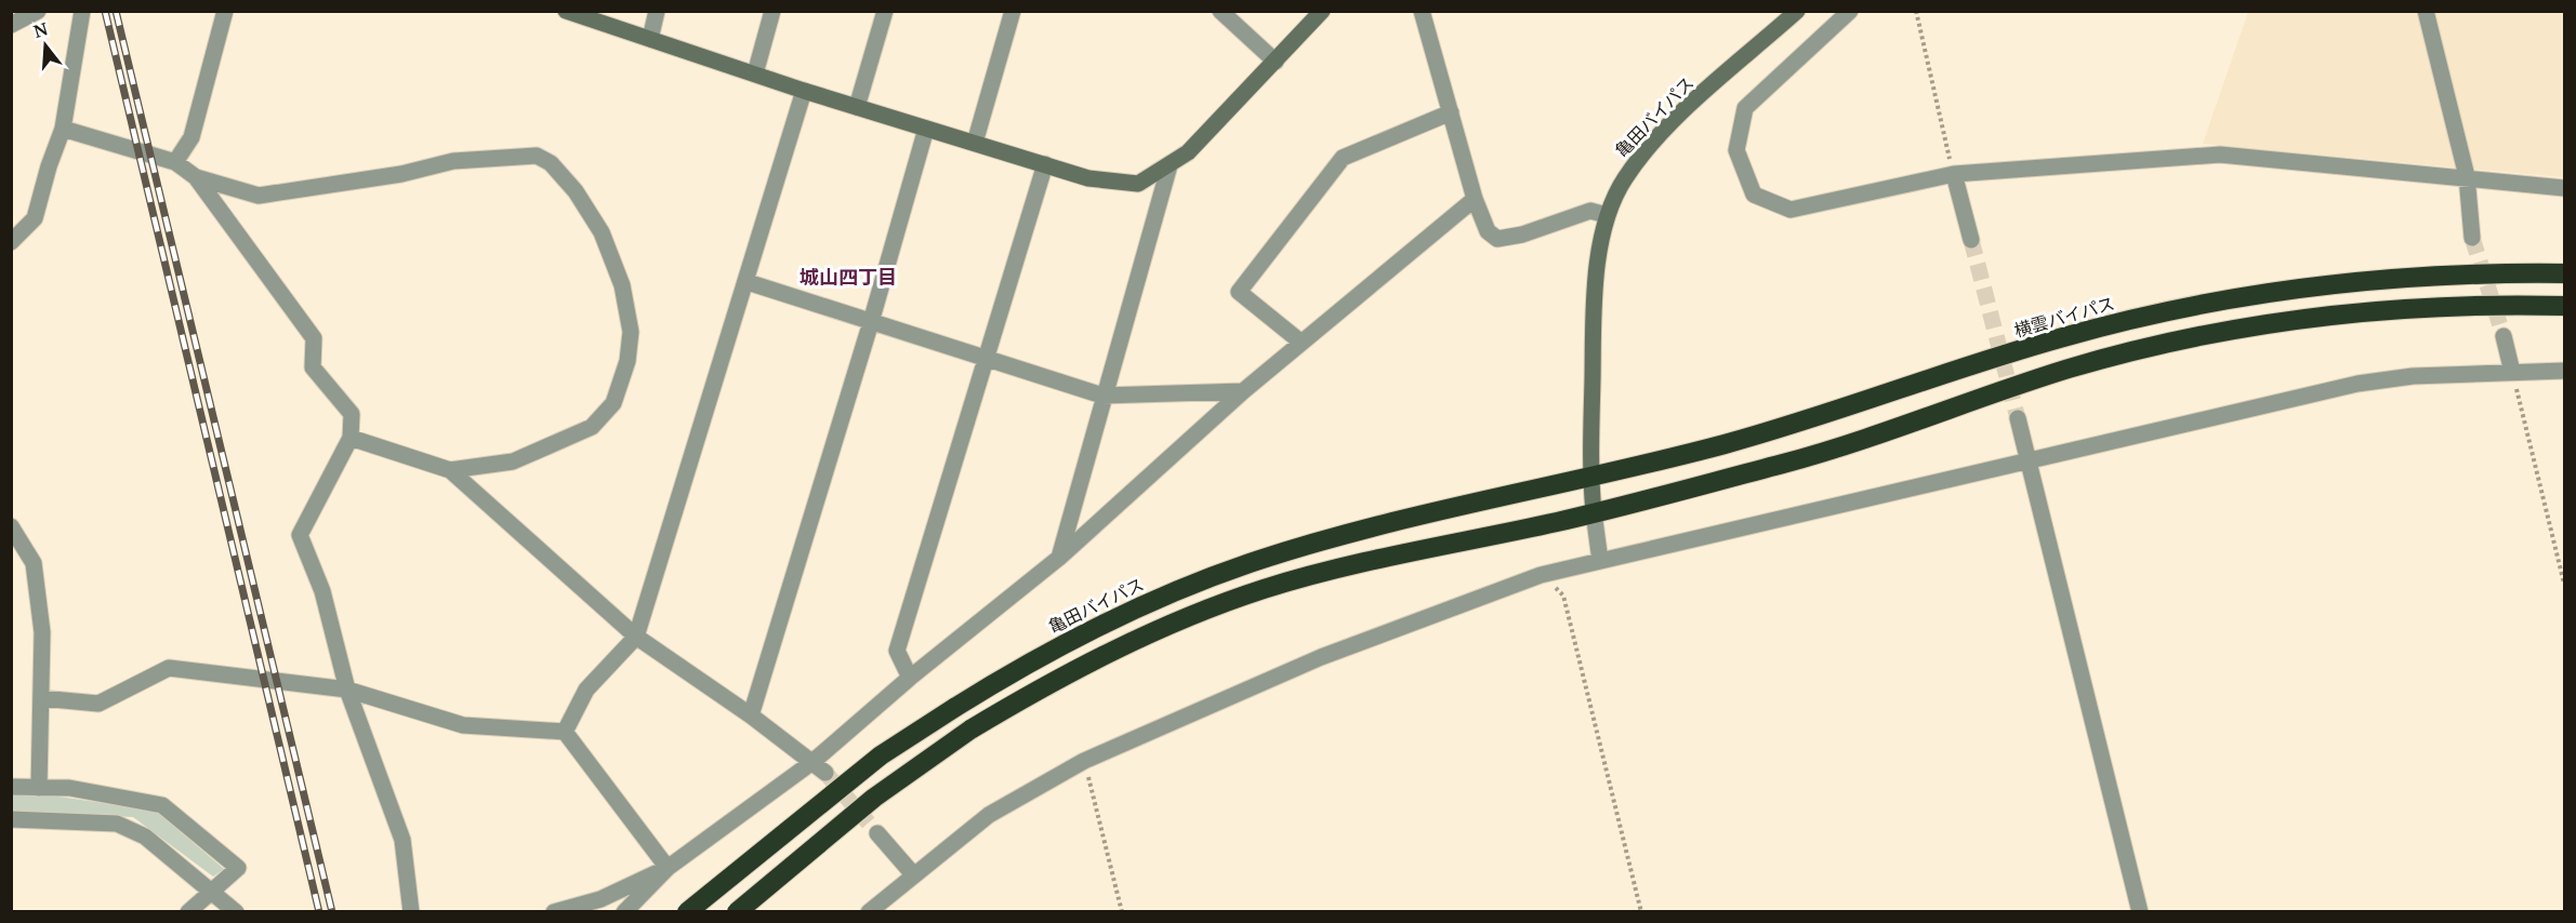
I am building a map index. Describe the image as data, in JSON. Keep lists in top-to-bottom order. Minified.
{"streets":{"highway":["亀田バイパス","横雲バイパス"]},"crossings":[["亀田バイパス","横雲バイパス"]],"districts":["城山四丁目"],"north":"top"}
